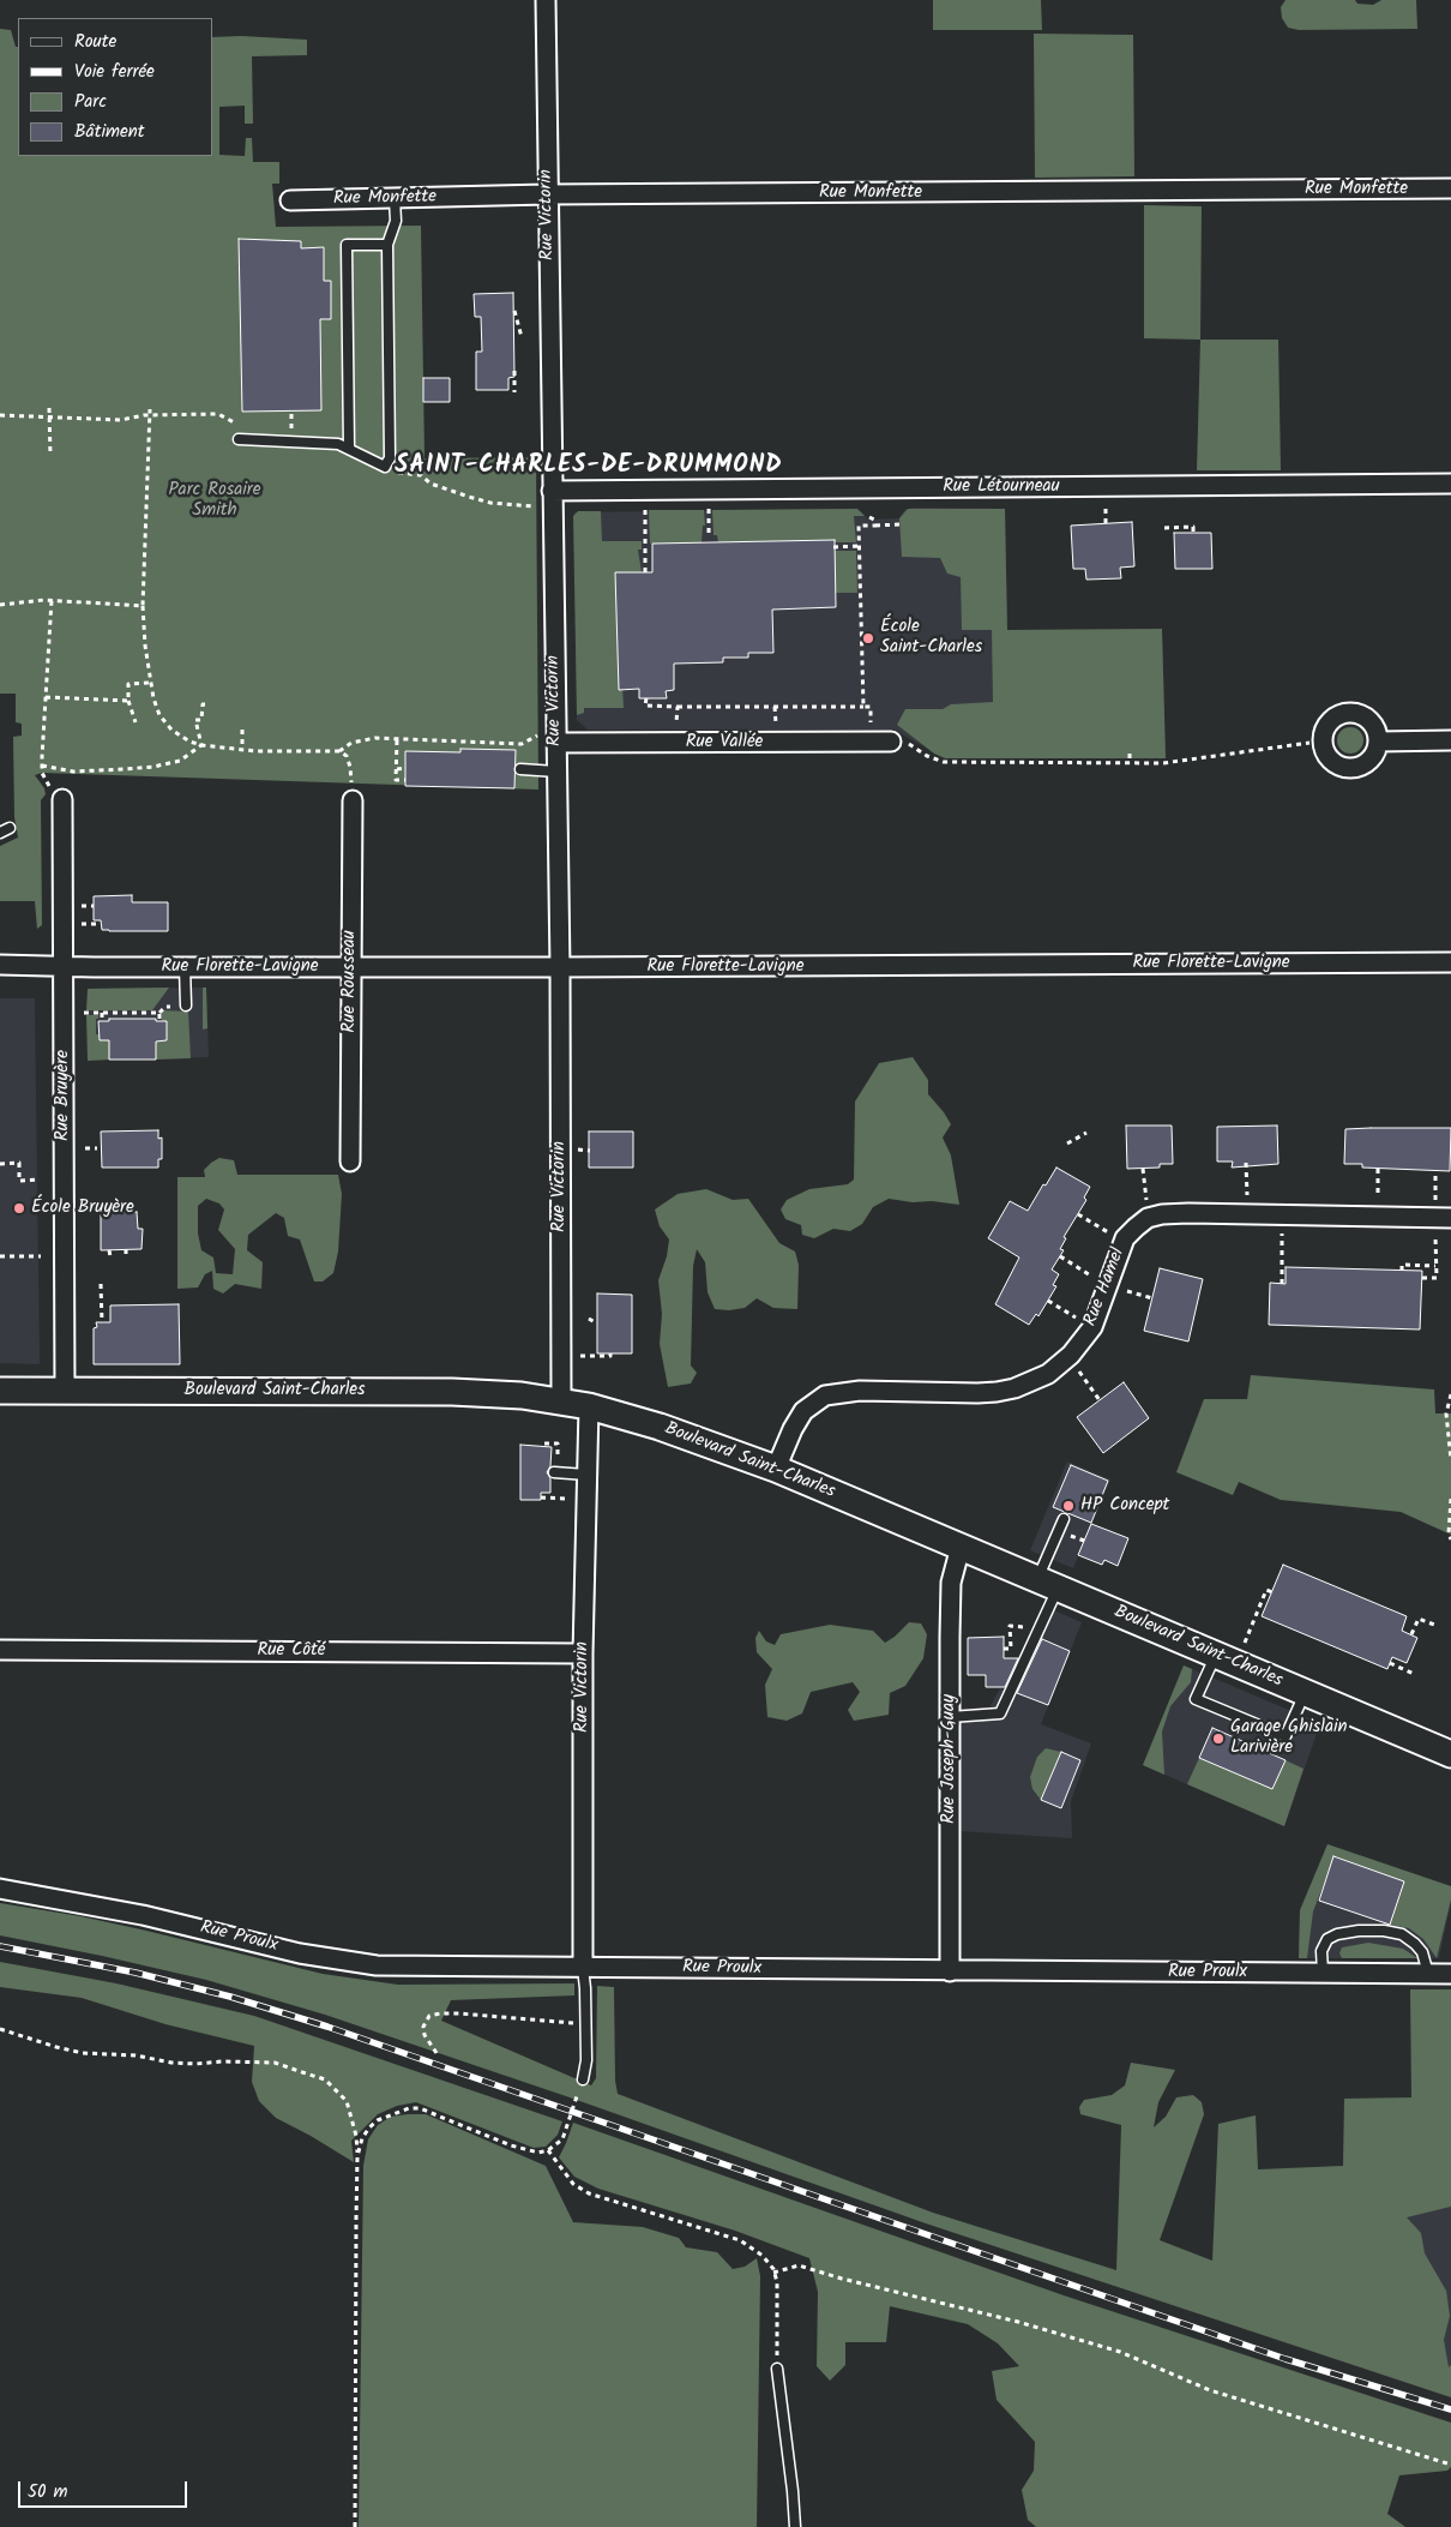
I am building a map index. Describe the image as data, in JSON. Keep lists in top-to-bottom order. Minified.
{"streets":{"street":["Rue Monfette","Rue Victorin","Rue Létourneau","Rue Vallée","Rue Florette-Lavigne","Rue Rousseau","Rue Bruyère","Rue Hamel","Boulevard Saint-Charles","Rue Côté","Rue Joseph-Guay","Rue Proulx"]},"crossings":[["Rue Monfette","Rue Victorin"],["Rue Victorin","Rue Létourneau"],["Rue Victorin","Rue Vallée"],["Rue Victorin","Rue Florette-Lavigne"],["Rue Victorin","Boulevard Saint-Charles"],["Rue Victorin","Rue Côté"],["Rue Victorin","Rue Proulx"],["Rue Florette-Lavigne","Rue Rousseau"],["Rue Florette-Lavigne","Rue Bruyère"],["Rue Bruyère","Boulevard Saint-Charles"],["Rue Hamel","Boulevard Saint-Charles"],["Boulevard Saint-Charles","Rue Joseph-Guay"],["Rue Joseph-Guay","Rue Proulx"]],"districts":["SAINT-CHARLES-DE-DRUMMOND"],"parks":["Parc Rosaire Smith"],"places":["École Saint-Charles","École Bruyère","HP Concept","Garage Ghislain Larivière"],"legend":["Route","Voie ferrée","Parc","Bâtiment"],"scale_bar":"50 m"}
